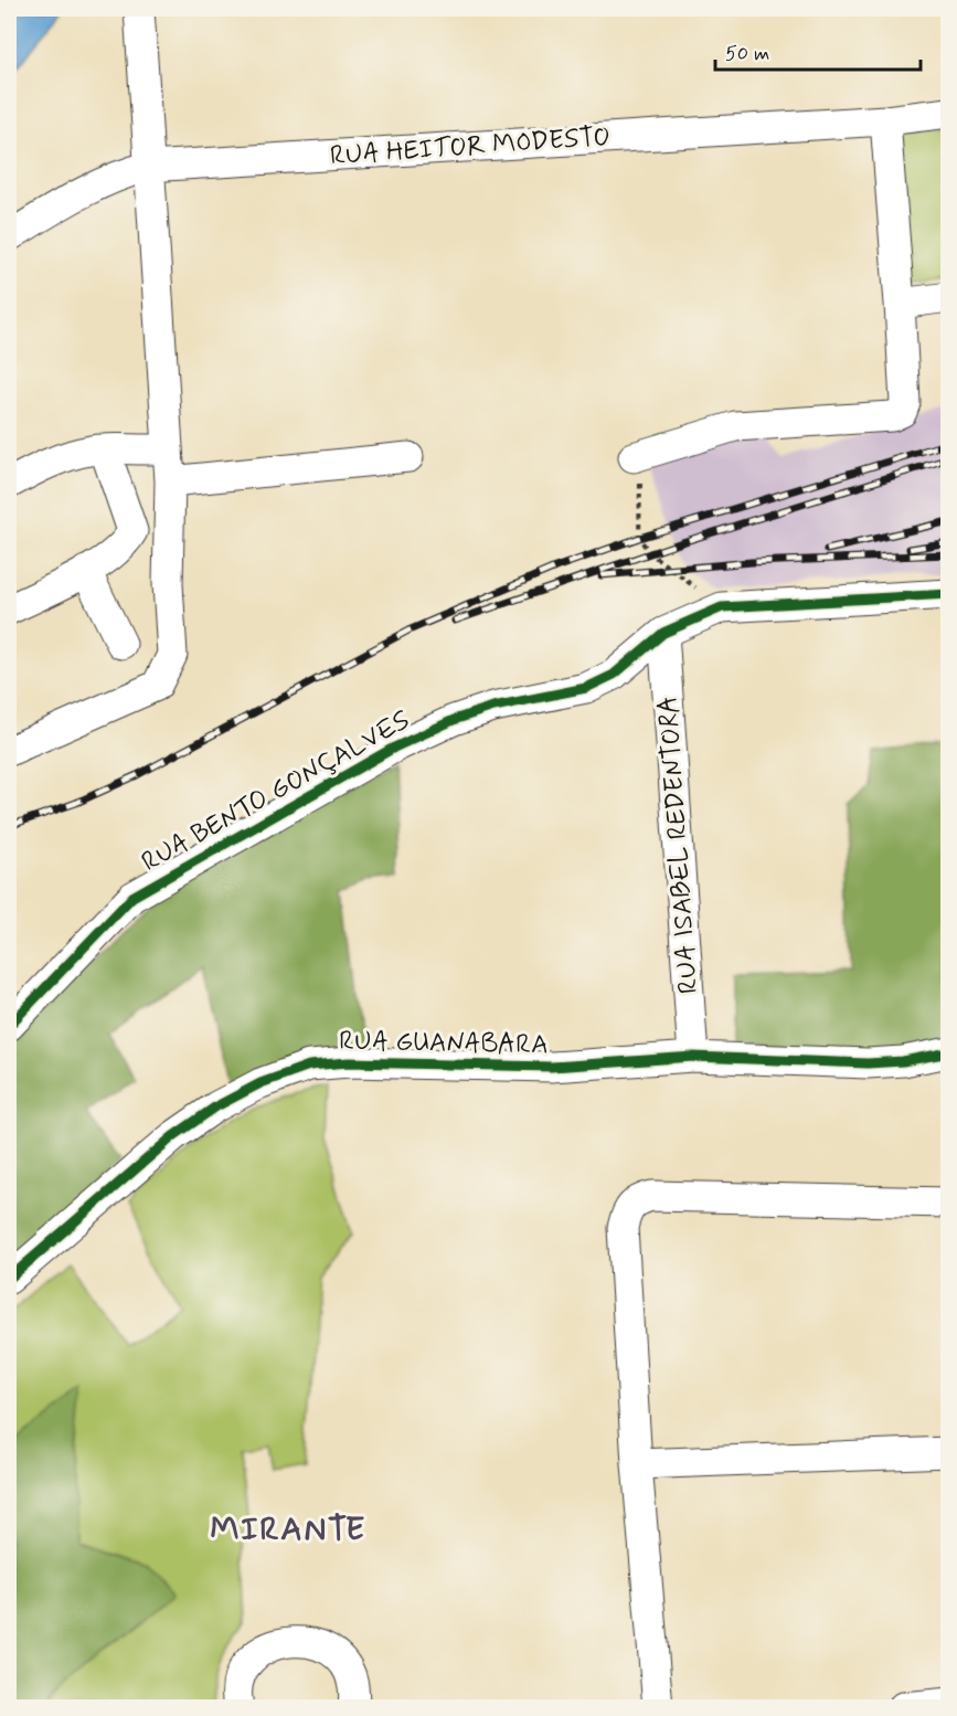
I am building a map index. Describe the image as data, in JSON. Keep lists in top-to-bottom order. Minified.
{"streets":{"street":["RUA HEITOR MODESTO","RUA BENTO GONÇALVES","RUA ISABEL REDENTORA","RUA GUANABARA"]},"crossings":[["RUA BENTO GONÇALVES","RUA ISABEL REDENTORA"],["RUA ISABEL REDENTORA","RUA GUANABARA"]],"districts":["MIRANTE"],"scale_bar":"50 m"}
